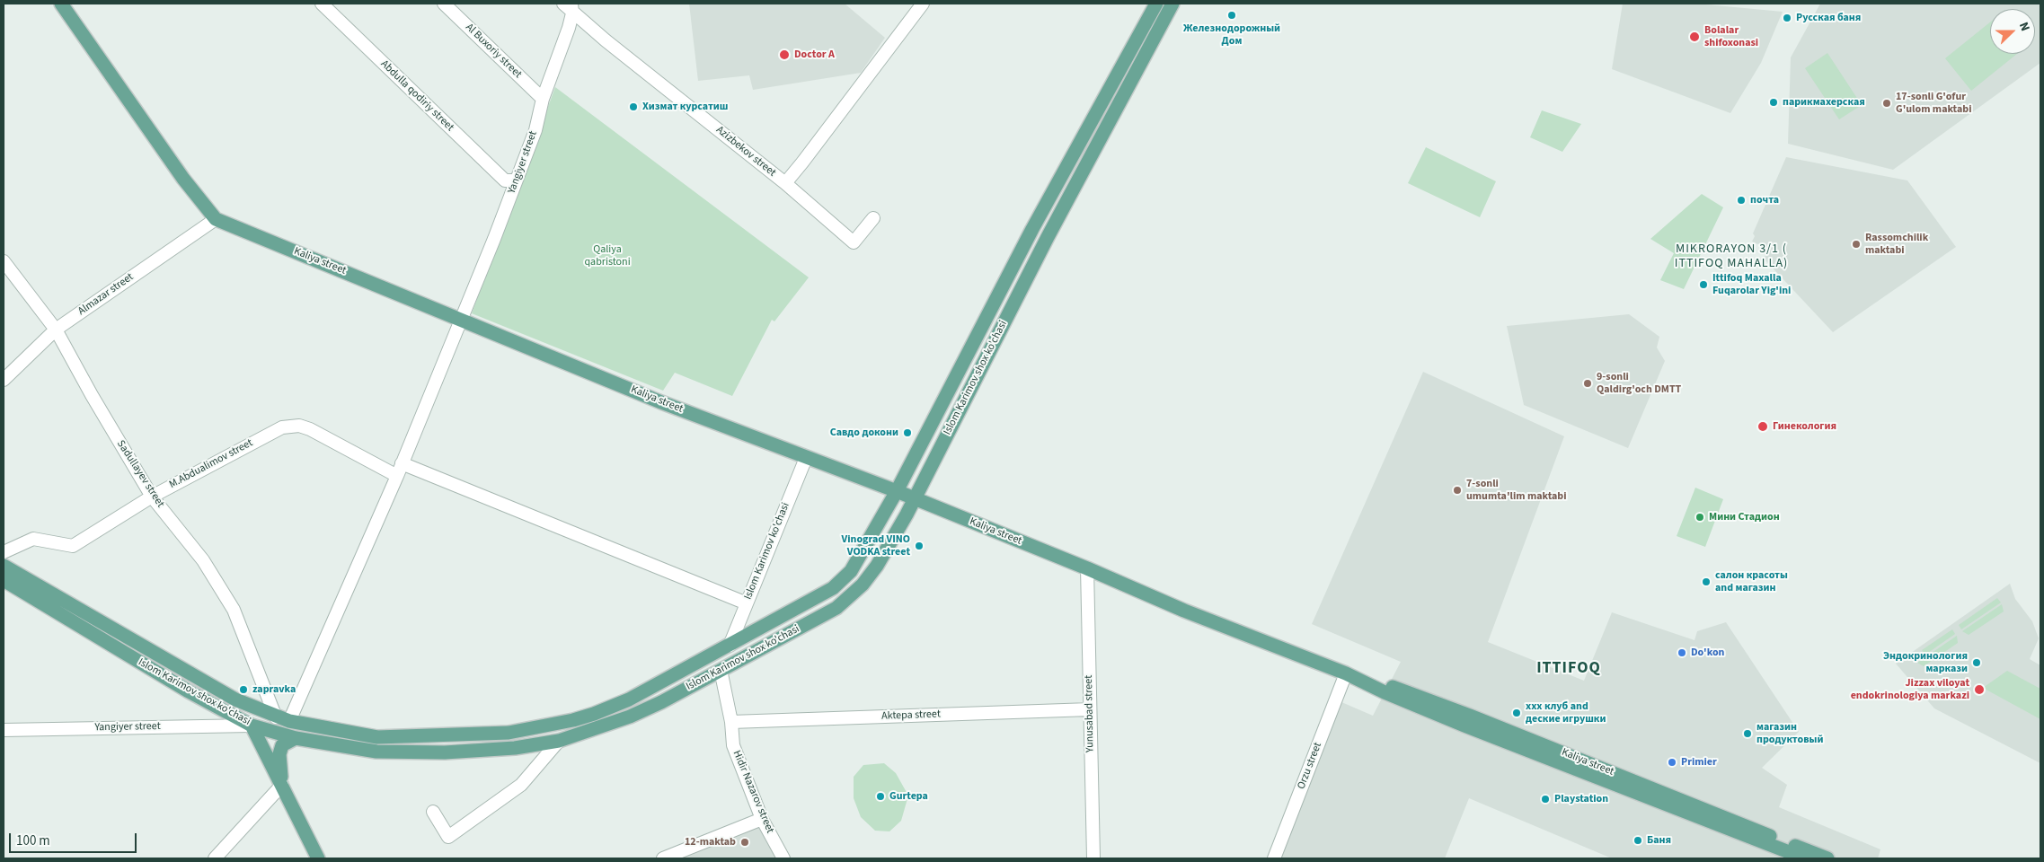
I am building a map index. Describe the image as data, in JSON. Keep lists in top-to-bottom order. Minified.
{"streets":{"main road":["Kaliya street","Islom Karimov shox ko'chasi"],"street":["Al Buxoriy street","Abdulla qodiriy street","Azizbekov street","Yangiyer street","Almazar street","M.Abdualimov street","Sadullayev street","Islom Karimov ko'chasi","Yunusabad street","Aktepa street","Orzu street","Hidir Nazarov street"]},"crossings":[["Al Buxoriy street","Yangiyer street"],["Abdulla qodiriy street","Yangiyer street"],["Azizbekov street","Yangiyer street"],["Yangiyer street","Kaliya street"],["Yangiyer street","Islom Karimov shox ko'chasi"],["Yangiyer street","M.Abdualimov street"],["Kaliya street","Almazar street"],["Kaliya street","Islom Karimov shox ko'chasi"],["Kaliya street","Islom Karimov ko'chasi"],["Kaliya street","Yunusabad street"],["Kaliya street","Orzu street"],["Almazar street","Sadullayev street"],["Islom Karimov shox ko'chasi","Sadullayev street"],["Islom Karimov shox ko'chasi","Islom Karimov ko'chasi"],["Islom Karimov shox ko'chasi","Hidir Nazarov street"],["M.Abdualimov street","Sadullayev street"],["Yunusabad street","Aktepa street"],["Aktepa street","Hidir Nazarov street"]],"districts":["MIKRORAYON 3/1 ( ITTIFOQ MAHALLA)","ITTIFOQ"],"parks":["Qaliya qabristoni"],"places":["Железнодорожный Дом","Русская баня","Bolalar shifoxonasi","Doctor A","парикмахерская","17-sonli G'ofur G'ulom maktabi","Хизмат курсатиш","почта","Rassomchilik maktabi","Ittifoq Maxalla Fuqarolar Yig'ini","9-sonli Qaldirg'och DMTT","Гинекология","Савдо докони","7-sonli umumta'lim maktabi","Мини Стадион","Vinograd VINO VODKA street","салон красоты and магазин","Do'kon","Эндокринология маркази","zapravka","Jizzax viloyat endokrinologiya markazi","ххх клуб and деские игрушки","магазин продуктовый","Primier","Gurtepa","Playstation","Баня","12-maktab"],"scale_bar":"100 m","north":"right"}
